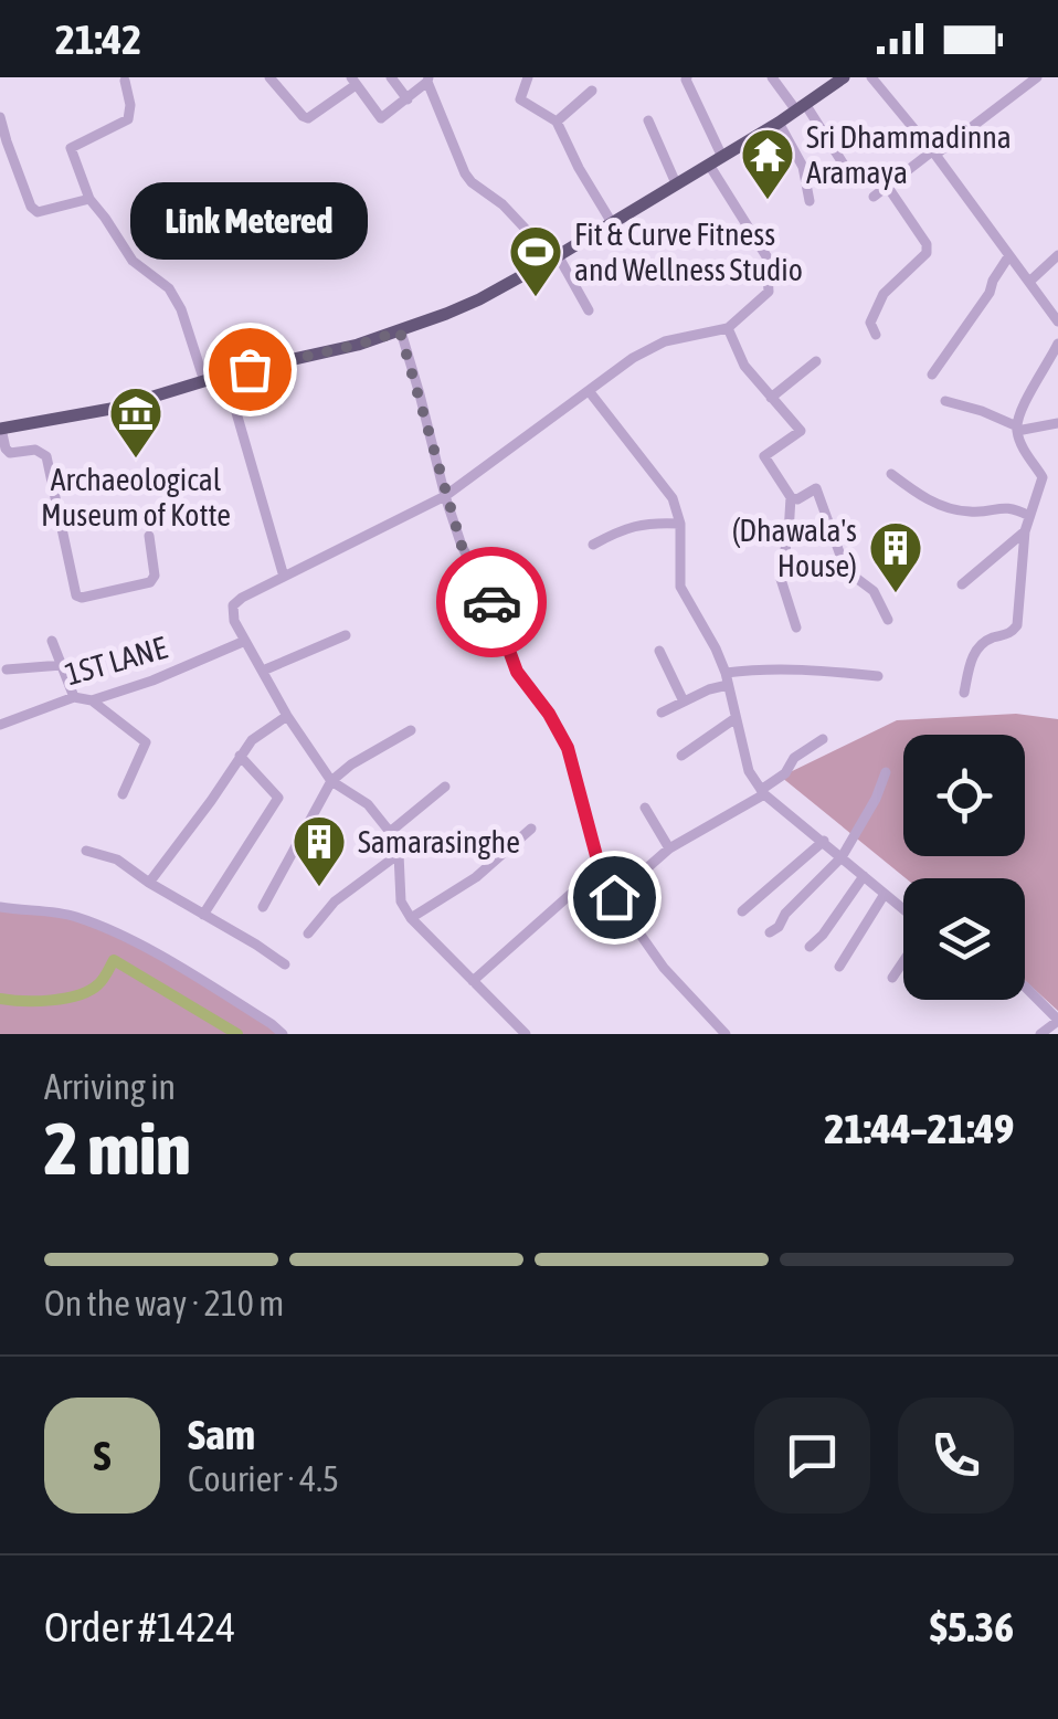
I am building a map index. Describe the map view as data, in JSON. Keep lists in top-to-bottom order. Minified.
{"streets":{"street":["1ST LANE"]},"places":{"temple":["Sri Dhammadinna Aramaya"],"sports":["Fit & Curve Fitness and Wellness Studio"],"other":["Link Metered"],"museum":["Archaeological Museum of Kotte"],"building":["(Dhawala's House)","Samarasinghe"]},"page":{"status":"21:42","bubble":"Link Metered","heading":["2 min","Arriving in","21:44–21:49"],"panel":["Sam","Courier · 4.5","Order #1424","$5.36"],"bar":"On the way · 210 m","round":"S"}}
